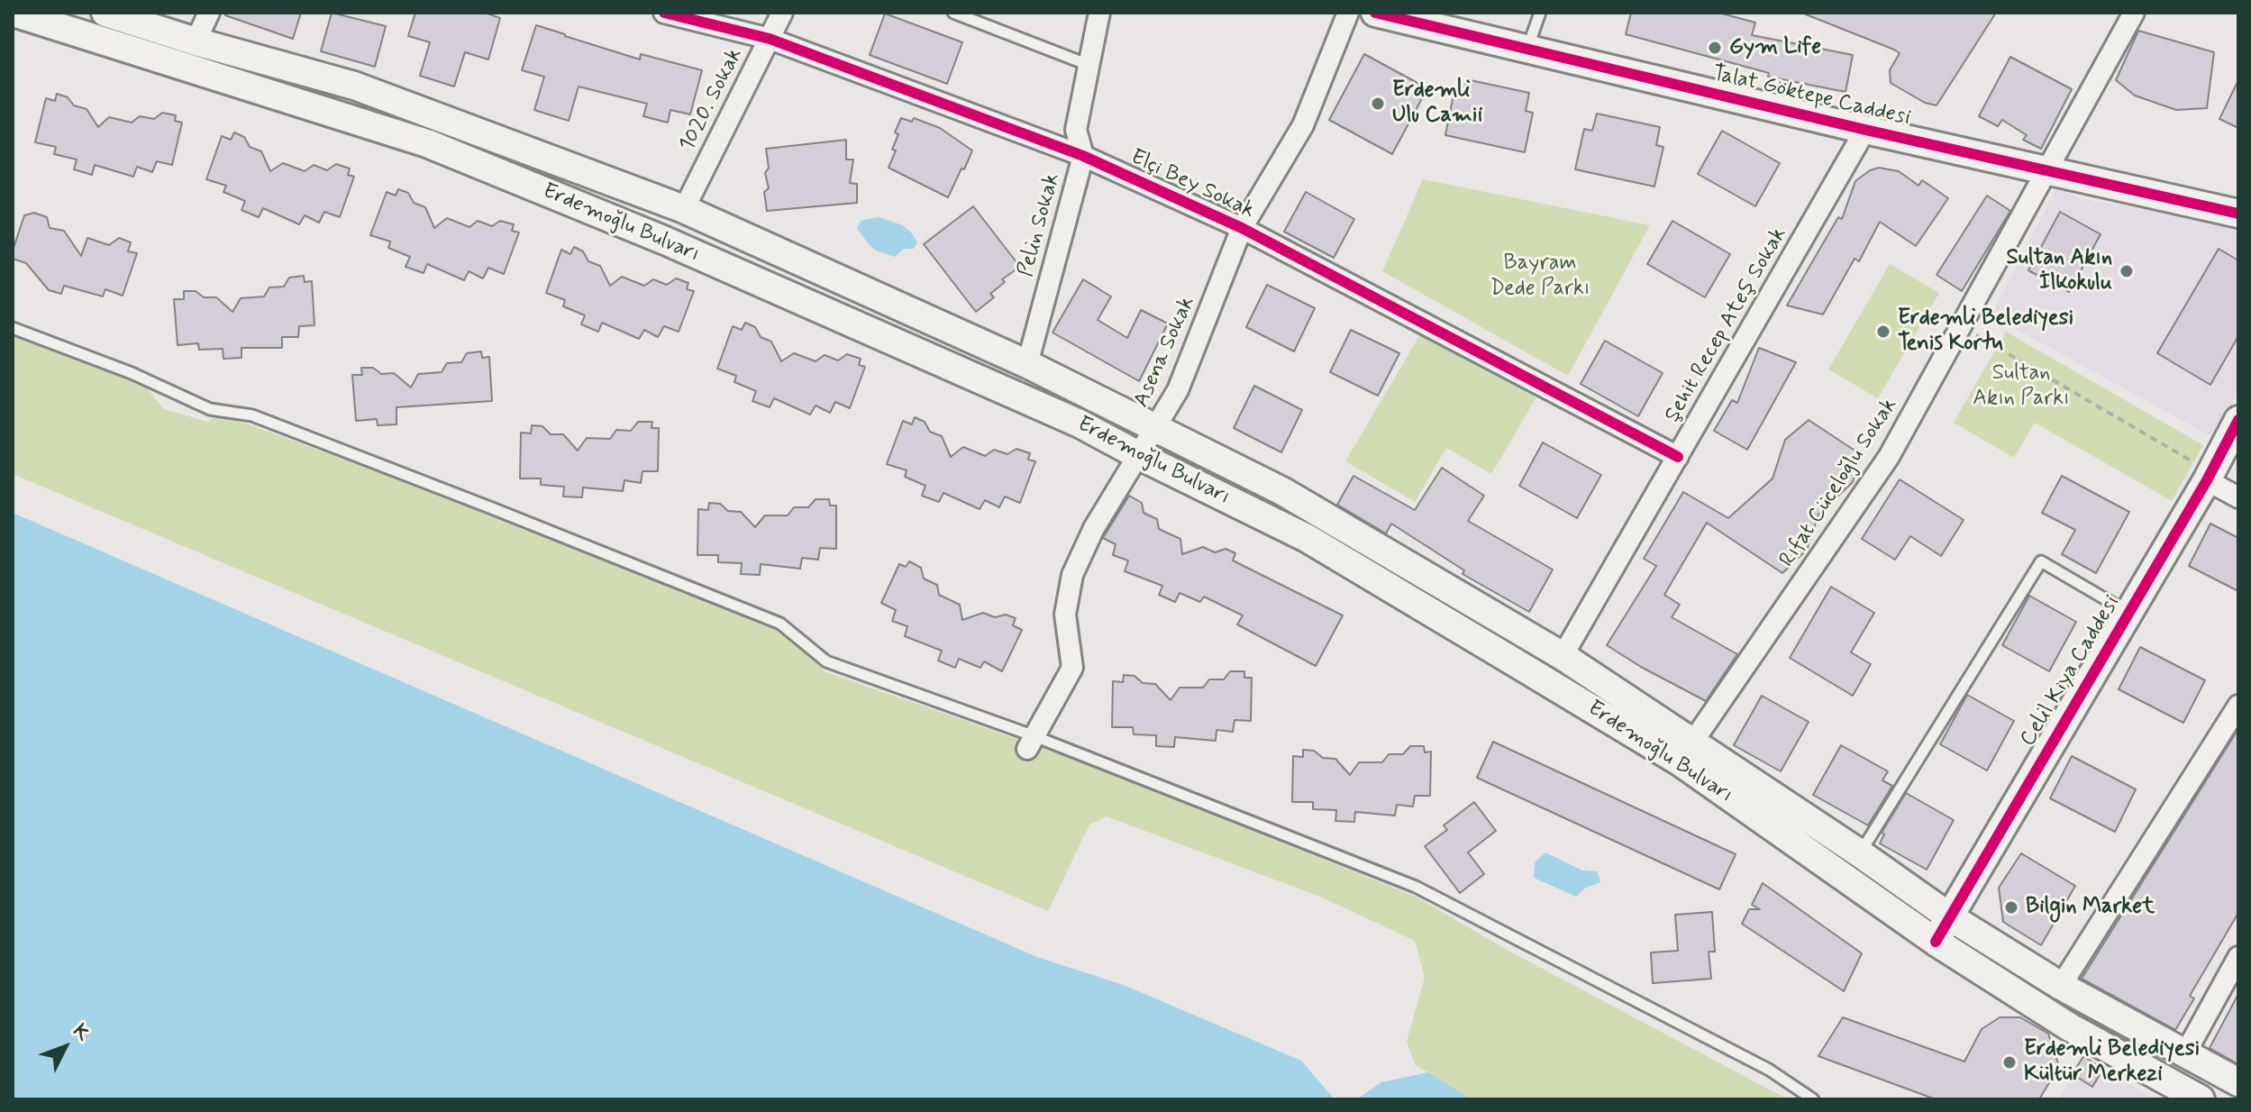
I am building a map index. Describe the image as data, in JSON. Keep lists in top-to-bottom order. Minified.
{"streets":{"main road":["Talat Göktepe Caddesi","Erdemoğlu Bulvarı","Celil Kiya Caddesi"],"street":["1020. Sokak","Elçi Bey Sokak","Pelin Sokak","Şehit Recep Ateş Sokak","Asena Sokak","Rıfat Cüceloğlu Sokak"]},"crossings":[["Talat Göktepe Caddesi","Şehit Recep Ateş Sokak"],["Talat Göktepe Caddesi","Rıfat Cüceloğlu Sokak"],["1020. Sokak","Elçi Bey Sokak"],["1020. Sokak","Erdemoğlu Bulvarı"],["Elçi Bey Sokak","Pelin Sokak"],["Elçi Bey Sokak","Şehit Recep Ateş Sokak"],["Elçi Bey Sokak","Asena Sokak"],["Erdemoğlu Bulvarı","Pelin Sokak"],["Erdemoğlu Bulvarı","Şehit Recep Ateş Sokak"],["Erdemoğlu Bulvarı","Asena Sokak"],["Erdemoğlu Bulvarı","Rıfat Cüceloğlu Sokak"],["Erdemoğlu Bulvarı","Celil Kiya Caddesi"]],"parks":["Bayram Dede Parkı","Sultan Akın Parkı"],"places":["Gym Life","Erdemli Ulu Camii","Sultan Akın İlkokulu","Erdemli Belediyesi Tenis Kortu","Bilgin Market","Erdemli Belediyesi Kültür Merkezi"],"north":"top right"}
